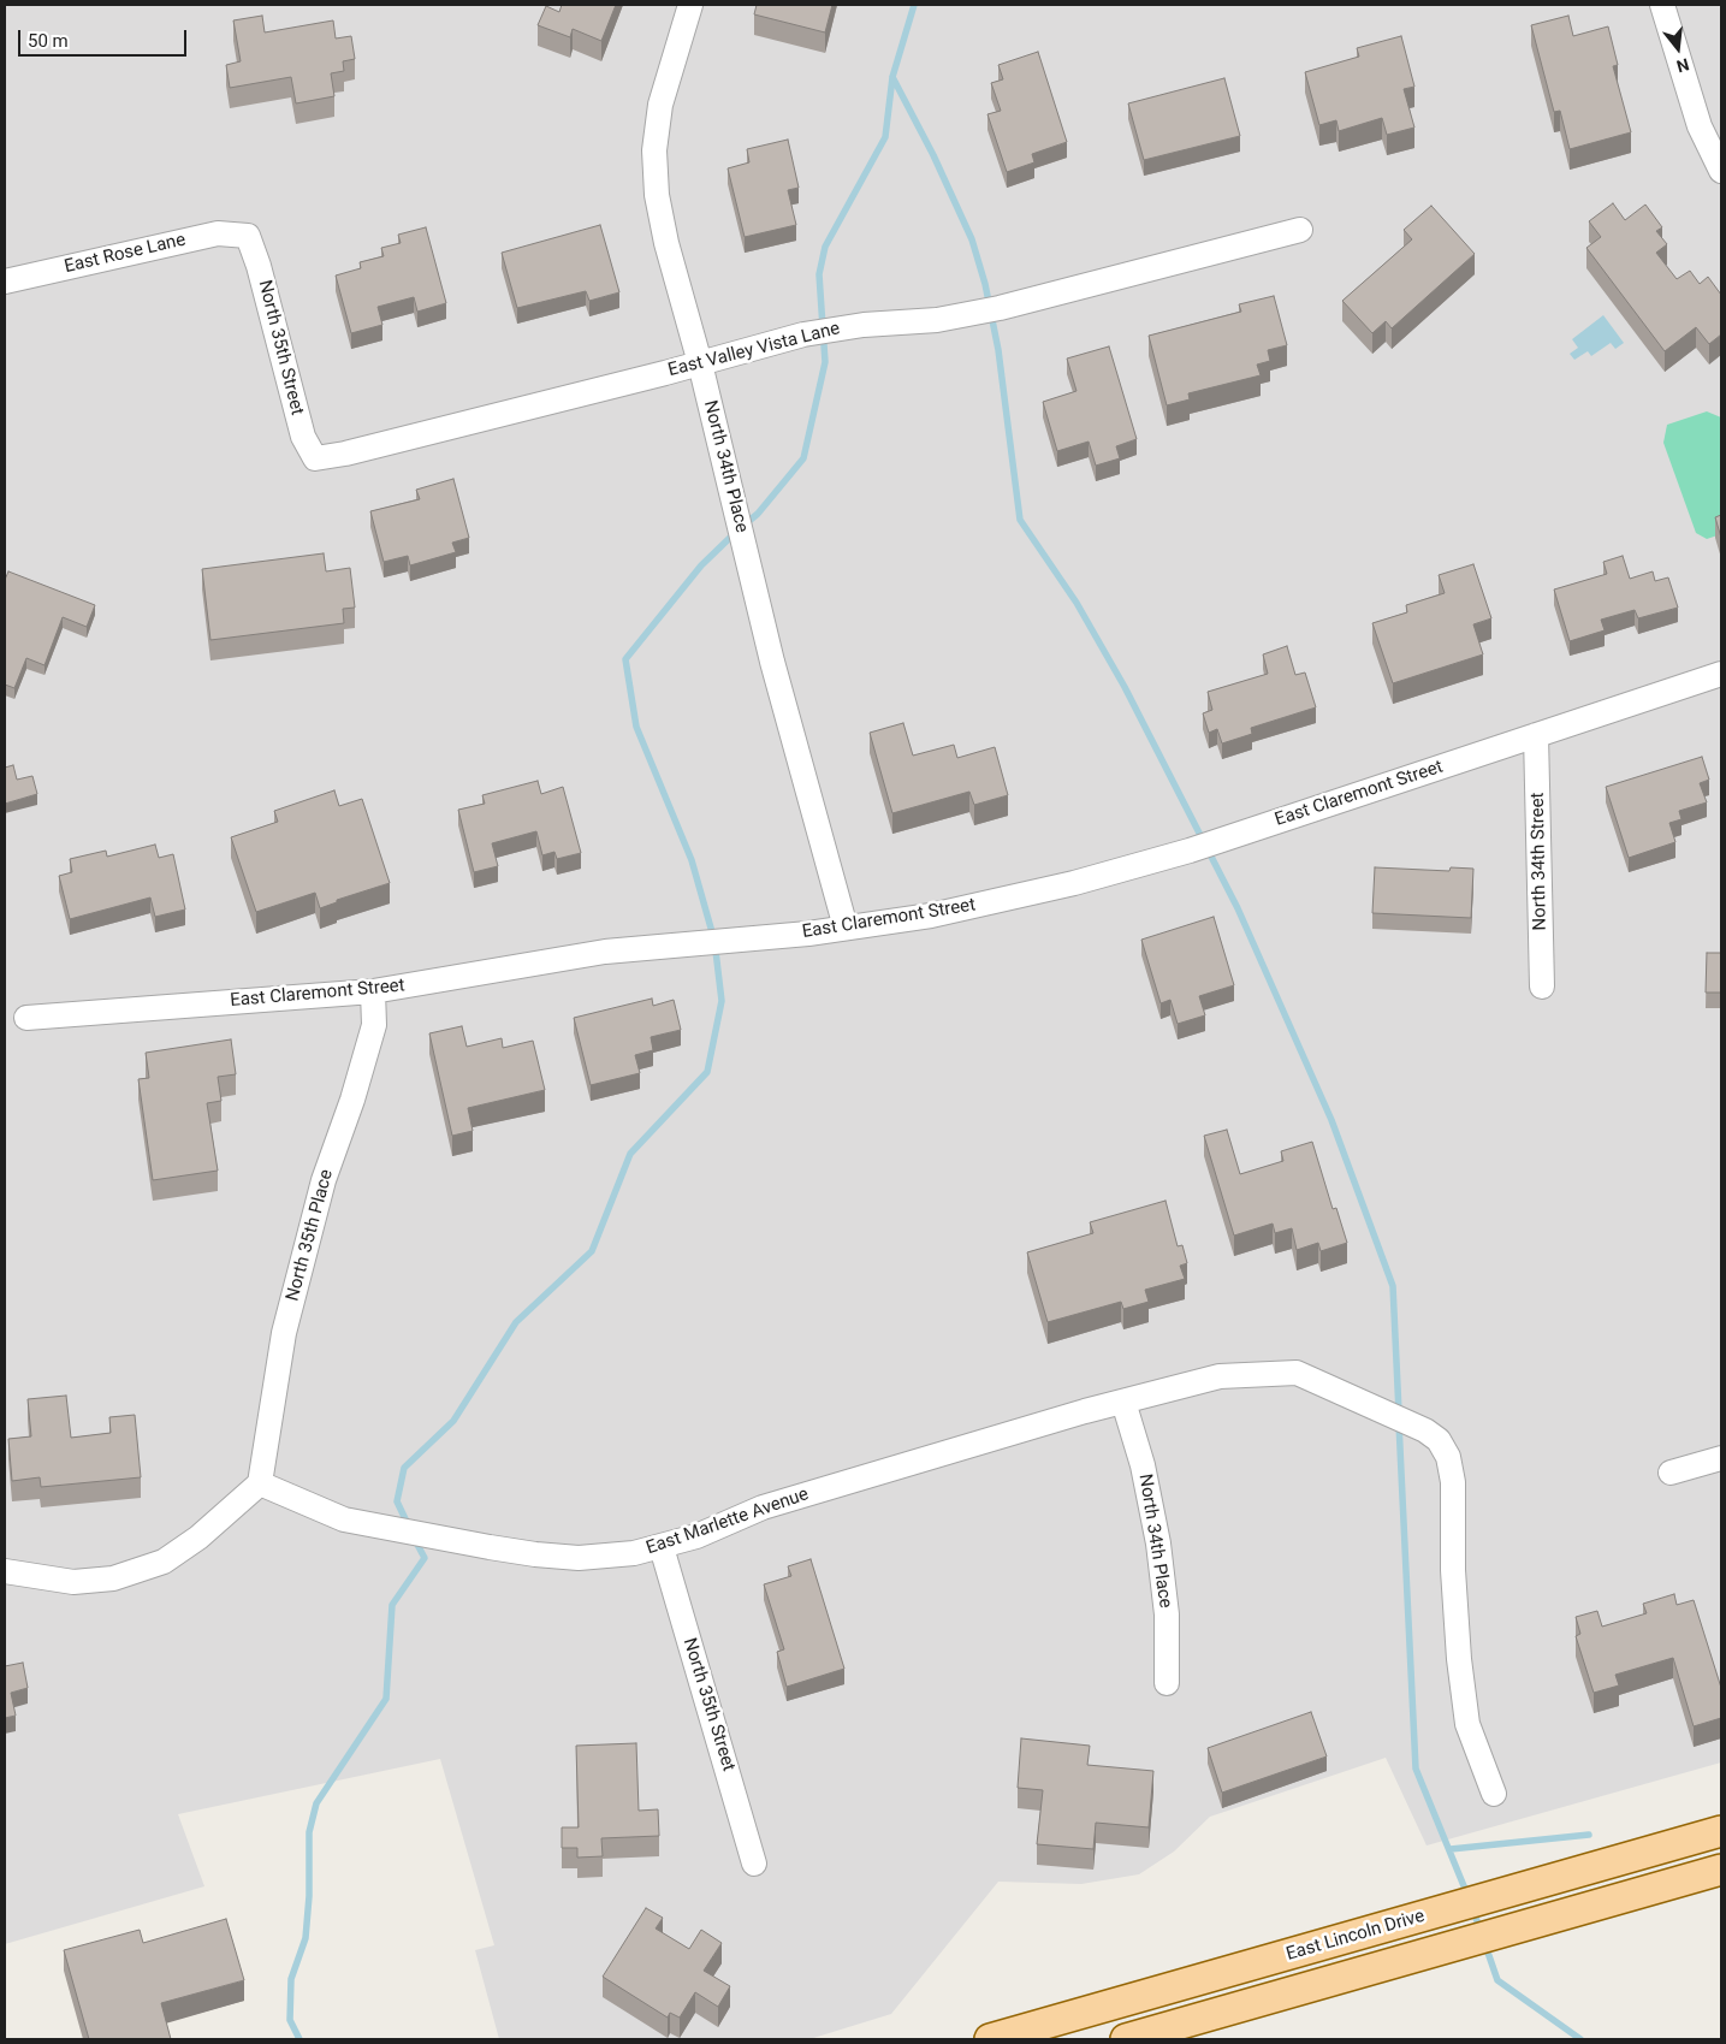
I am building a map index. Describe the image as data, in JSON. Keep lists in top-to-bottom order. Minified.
{"streets":{"main road":["East Lincoln Drive"],"street":["East Rose Lane","North 35th Street","East Valley Vista Lane","North 34th Place","East Claremont Street","North 34th Street","North 35th Place","East Marlette Avenue"]},"crossings":[["East Rose Lane","North 35th Street"],["North 35th Street","East Valley Vista Lane"],["North 35th Street","East Marlette Avenue"],["East Valley Vista Lane","North 34th Place"],["North 34th Place","East Claremont Street"],["North 34th Place","East Marlette Avenue"],["East Claremont Street","North 34th Street"],["East Claremont Street","North 35th Place"],["North 35th Place","East Marlette Avenue"]],"scale_bar":"50 m","north":"bottom"}
